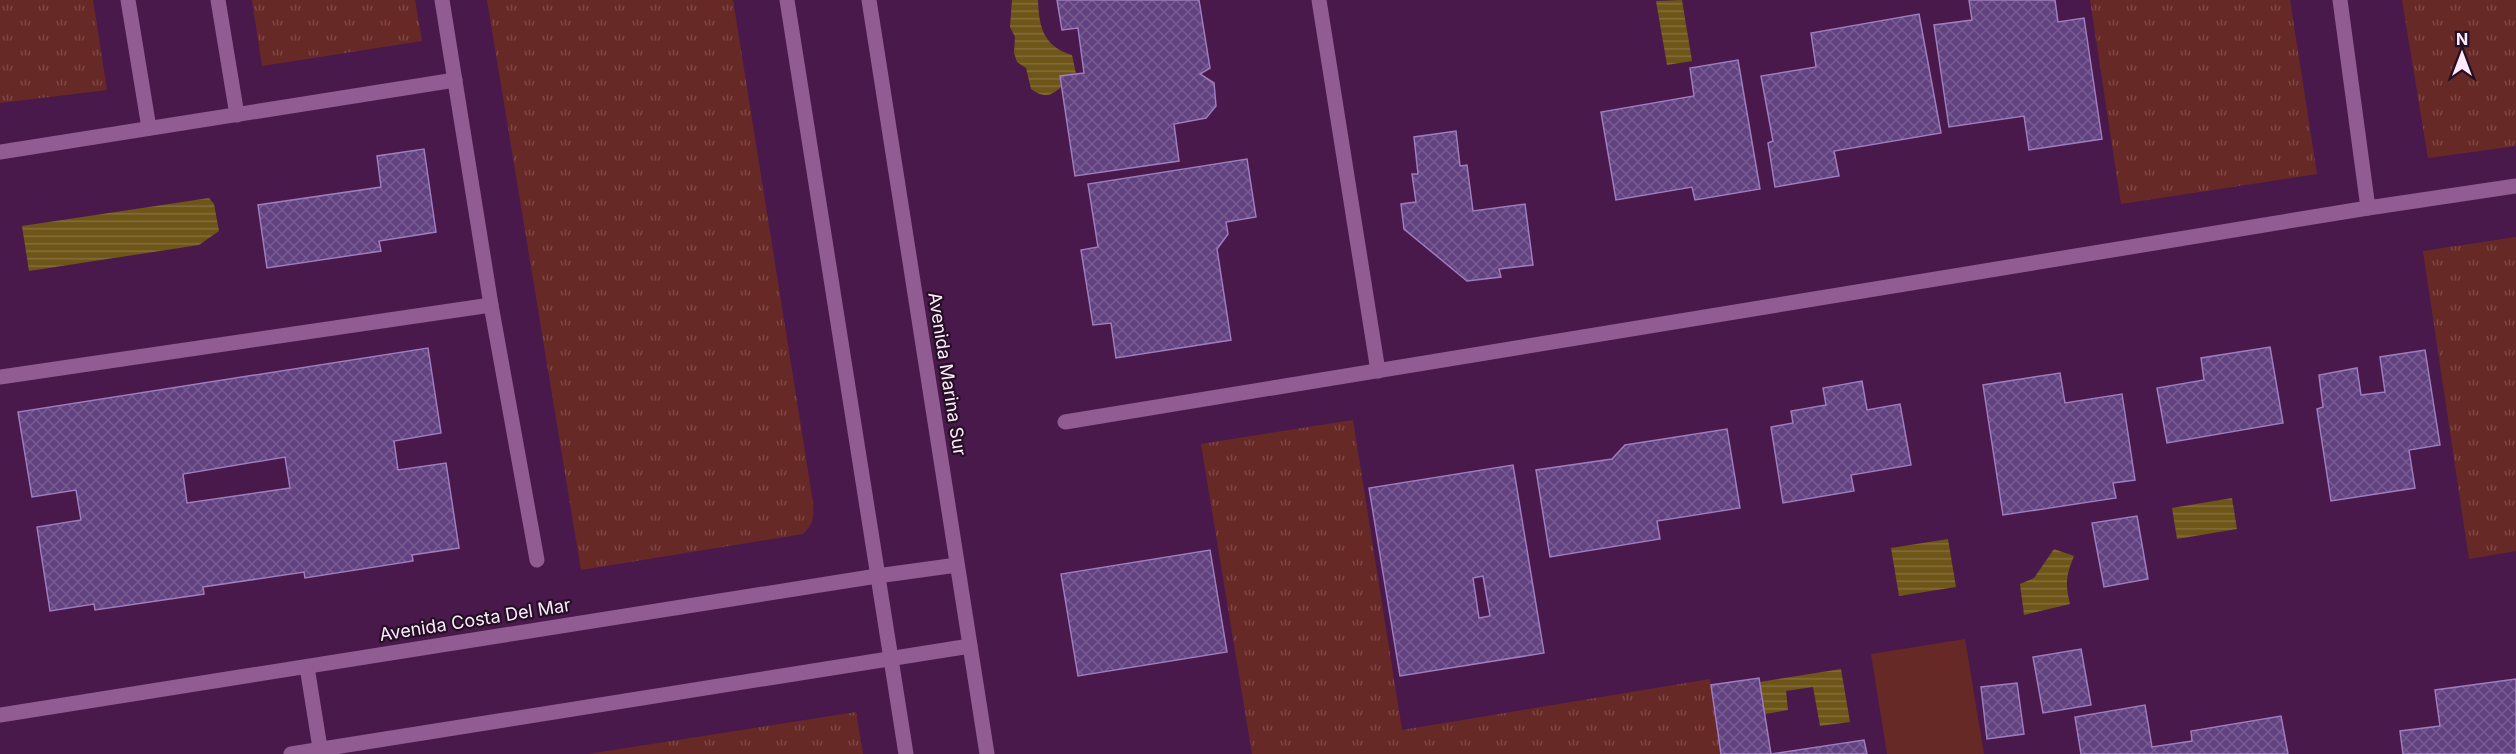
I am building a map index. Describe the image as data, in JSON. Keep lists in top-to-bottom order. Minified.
{"streets":{"street":["Avenida Marina Sur","Avenida Costa Del Mar"]},"crossings":[["Avenida Marina Sur","Avenida Costa Del Mar"]],"north":"top"}
